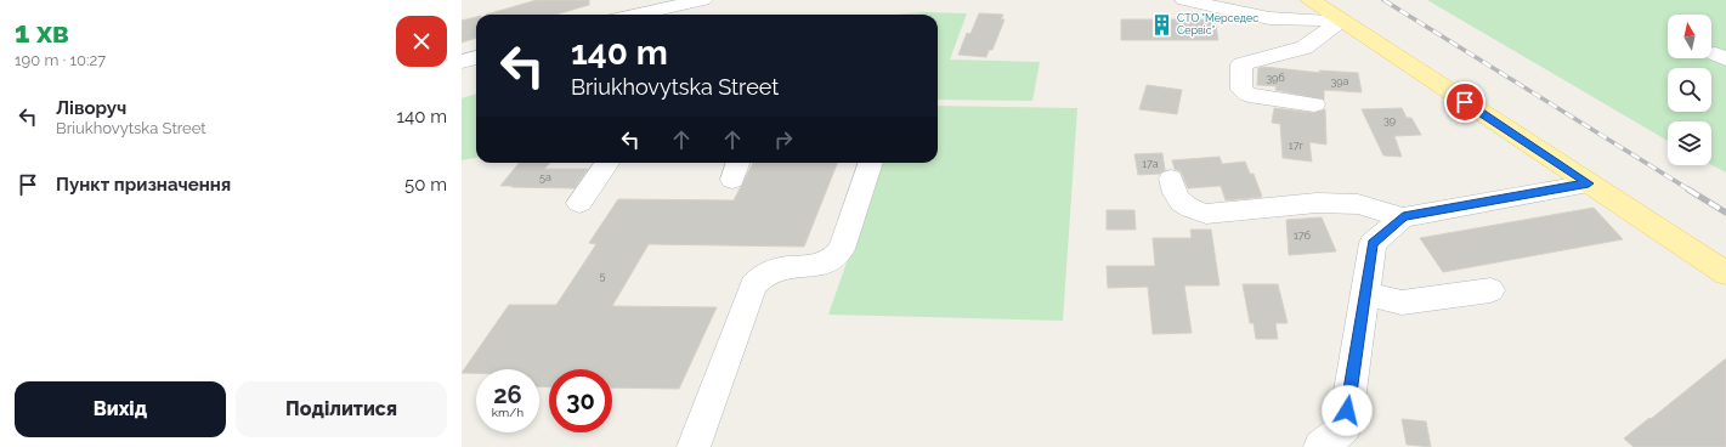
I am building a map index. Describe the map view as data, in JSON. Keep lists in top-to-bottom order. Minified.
{"places":{"building":["СТО \"Мерседес Сервіс\""]},"house_numbers":["39б","39а","39","17г","17а","5а","17б","5"],"north":"top","page":{"heading":["1 хв","190 m · 10:27"],"turn":["140 m","Briukhovytska Street"],"list":[{"name":"Ліворуч","note":"Briukhovytska Street","value":"140 m"},{"name":"Пункт призначення","value":"50 m"}],"speed":"26 km/h","limit":"30","buttons":["Вихід","Поділитися"]}}
